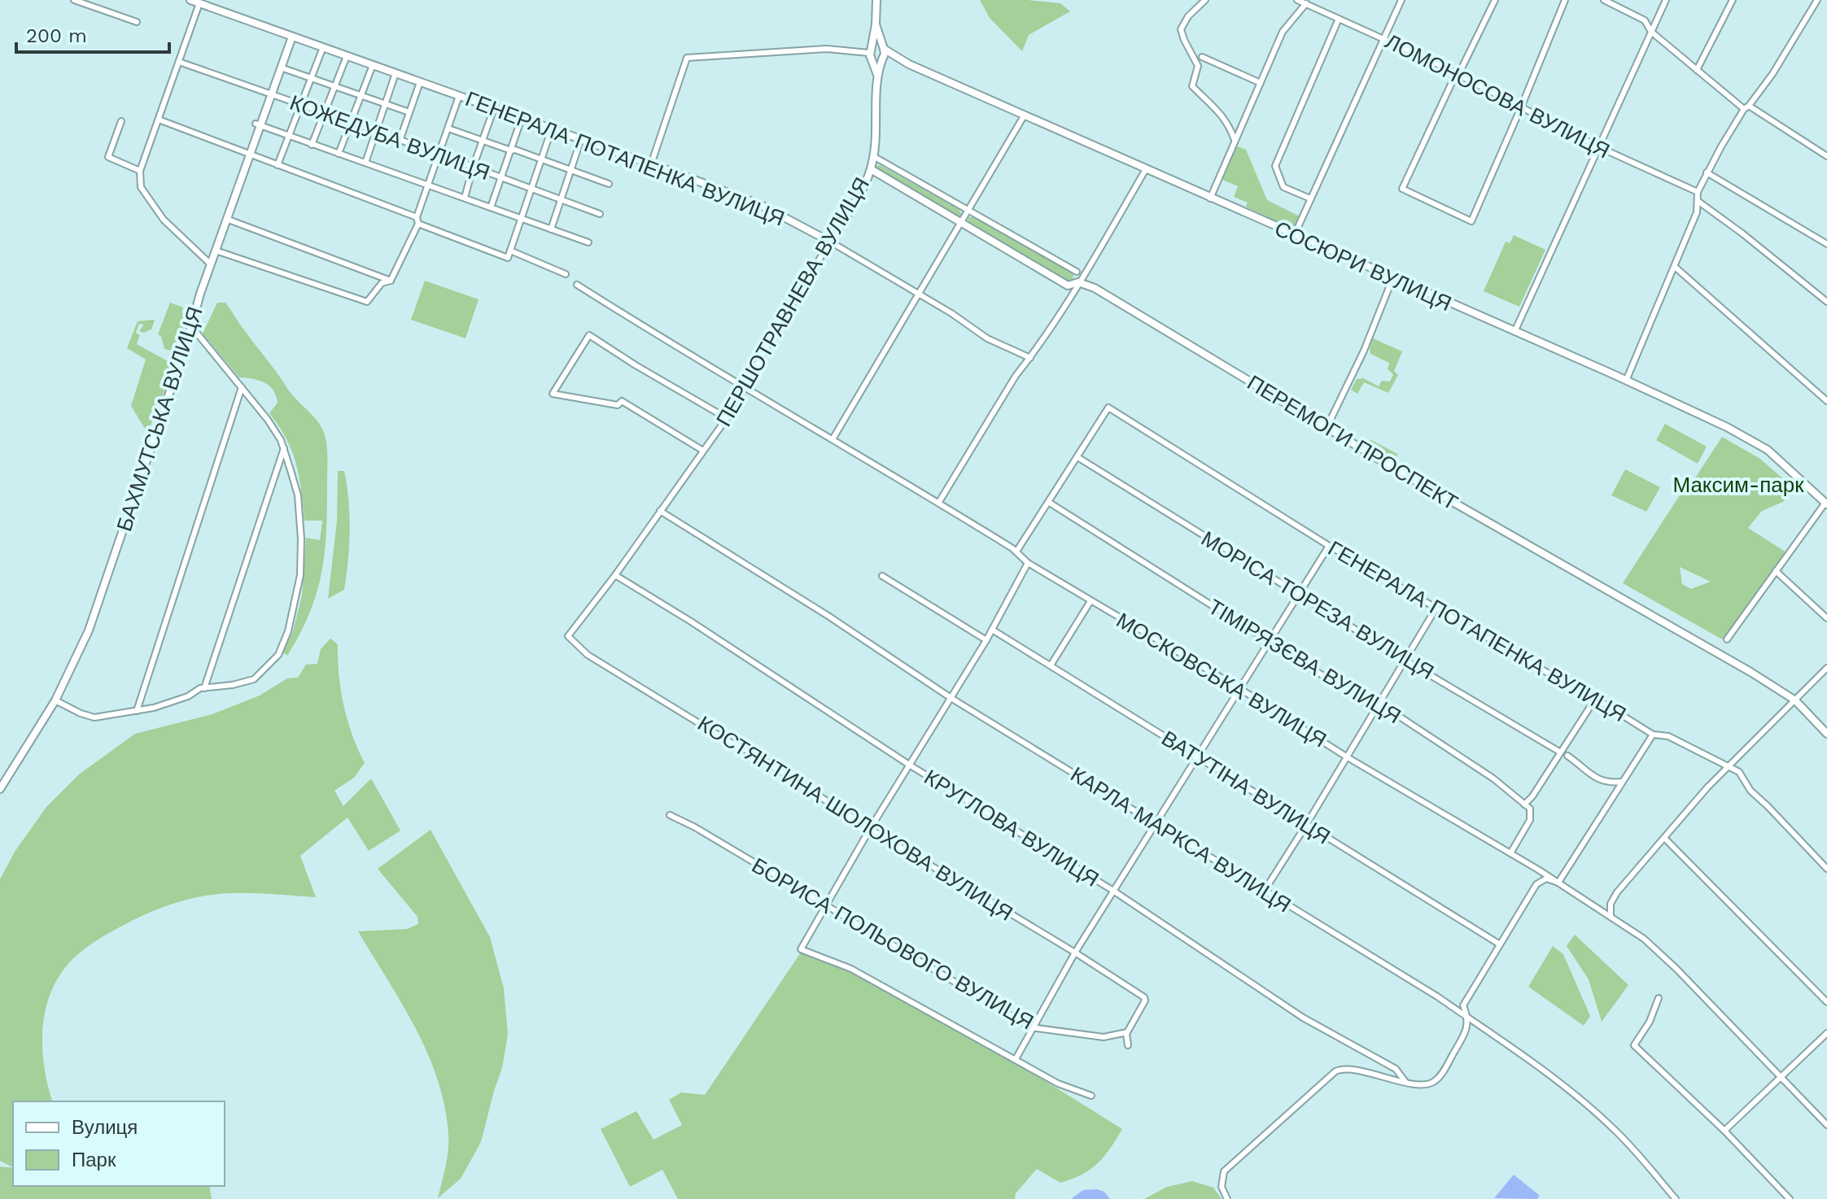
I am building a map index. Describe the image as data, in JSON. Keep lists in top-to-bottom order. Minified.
{"streets":{"main road":["ГЕНЕРАЛА ПОТАПЕНКА ВУЛИЦЯ","СОСЮРИ ВУЛИЦЯ","ПЕРШОТРАВНЕВА ВУЛИЦЯ","БАХМУТСЬКА ВУЛИЦЯ","ПЕРЕМОГИ ПРОСПЕКТ"],"street":["ЛОМОНОСОВА ВУЛИЦЯ","КОЖЕДУБА ВУЛИЦЯ","МОРІСА ТОРЕЗА ВУЛИЦЯ","ТІМІРЯЗЄВА ВУЛИЦЯ","МОСКОВСЬКА ВУЛИЦЯ","ВАТУТІНА ВУЛИЦЯ","КОСТЯНТИНА ШОЛОХОВА ВУЛИЦЯ","КРУГЛОВА ВУЛИЦЯ","КАРЛА МАРКСА ВУЛИЦЯ","БОРИСА ПОЛЬОВОГО ВУЛИЦЯ"]},"crossings":[["КОЖЕДУБА ВУЛИЦЯ","БАХМУТСЬКА ВУЛИЦЯ"],["ГЕНЕРАЛА ПОТАПЕНКА ВУЛИЦЯ","ПЕРШОТРАВНЕВА ВУЛИЦЯ"],["ГЕНЕРАЛА ПОТАПЕНКА ВУЛИЦЯ","БАХМУТСЬКА ВУЛИЦЯ"],["ГЕНЕРАЛА ПОТАПЕНКА ВУЛИЦЯ","МОРІСА ТОРЕЗА ВУЛИЦЯ"],["СОСЮРИ ВУЛИЦЯ","ПЕРШОТРАВНЕВА ВУЛИЦЯ"],["ПЕРШОТРАВНЕВА ВУЛИЦЯ","ПЕРЕМОГИ ПРОСПЕКТ"],["ПЕРШОТРАВНЕВА ВУЛИЦЯ","МОСКОВСЬКА ВУЛИЦЯ"],["ПЕРШОТРАВНЕВА ВУЛИЦЯ","КОСТЯНТИНА ШОЛОХОВА ВУЛИЦЯ"],["ПЕРШОТРАВНЕВА ВУЛИЦЯ","КРУГЛОВА ВУЛИЦЯ"],["ПЕРШОТРАВНЕВА ВУЛИЦЯ","КАРЛА МАРКСА ВУЛИЦЯ"],["КОСТЯНТИНА ШОЛОХОВА ВУЛИЦЯ","БОРИСА ПОЛЬОВОГО ВУЛИЦЯ"]],"parks":["Максим-парк"],"legend":["Вулиця","Парк"],"scale_bar":"200 m"}
